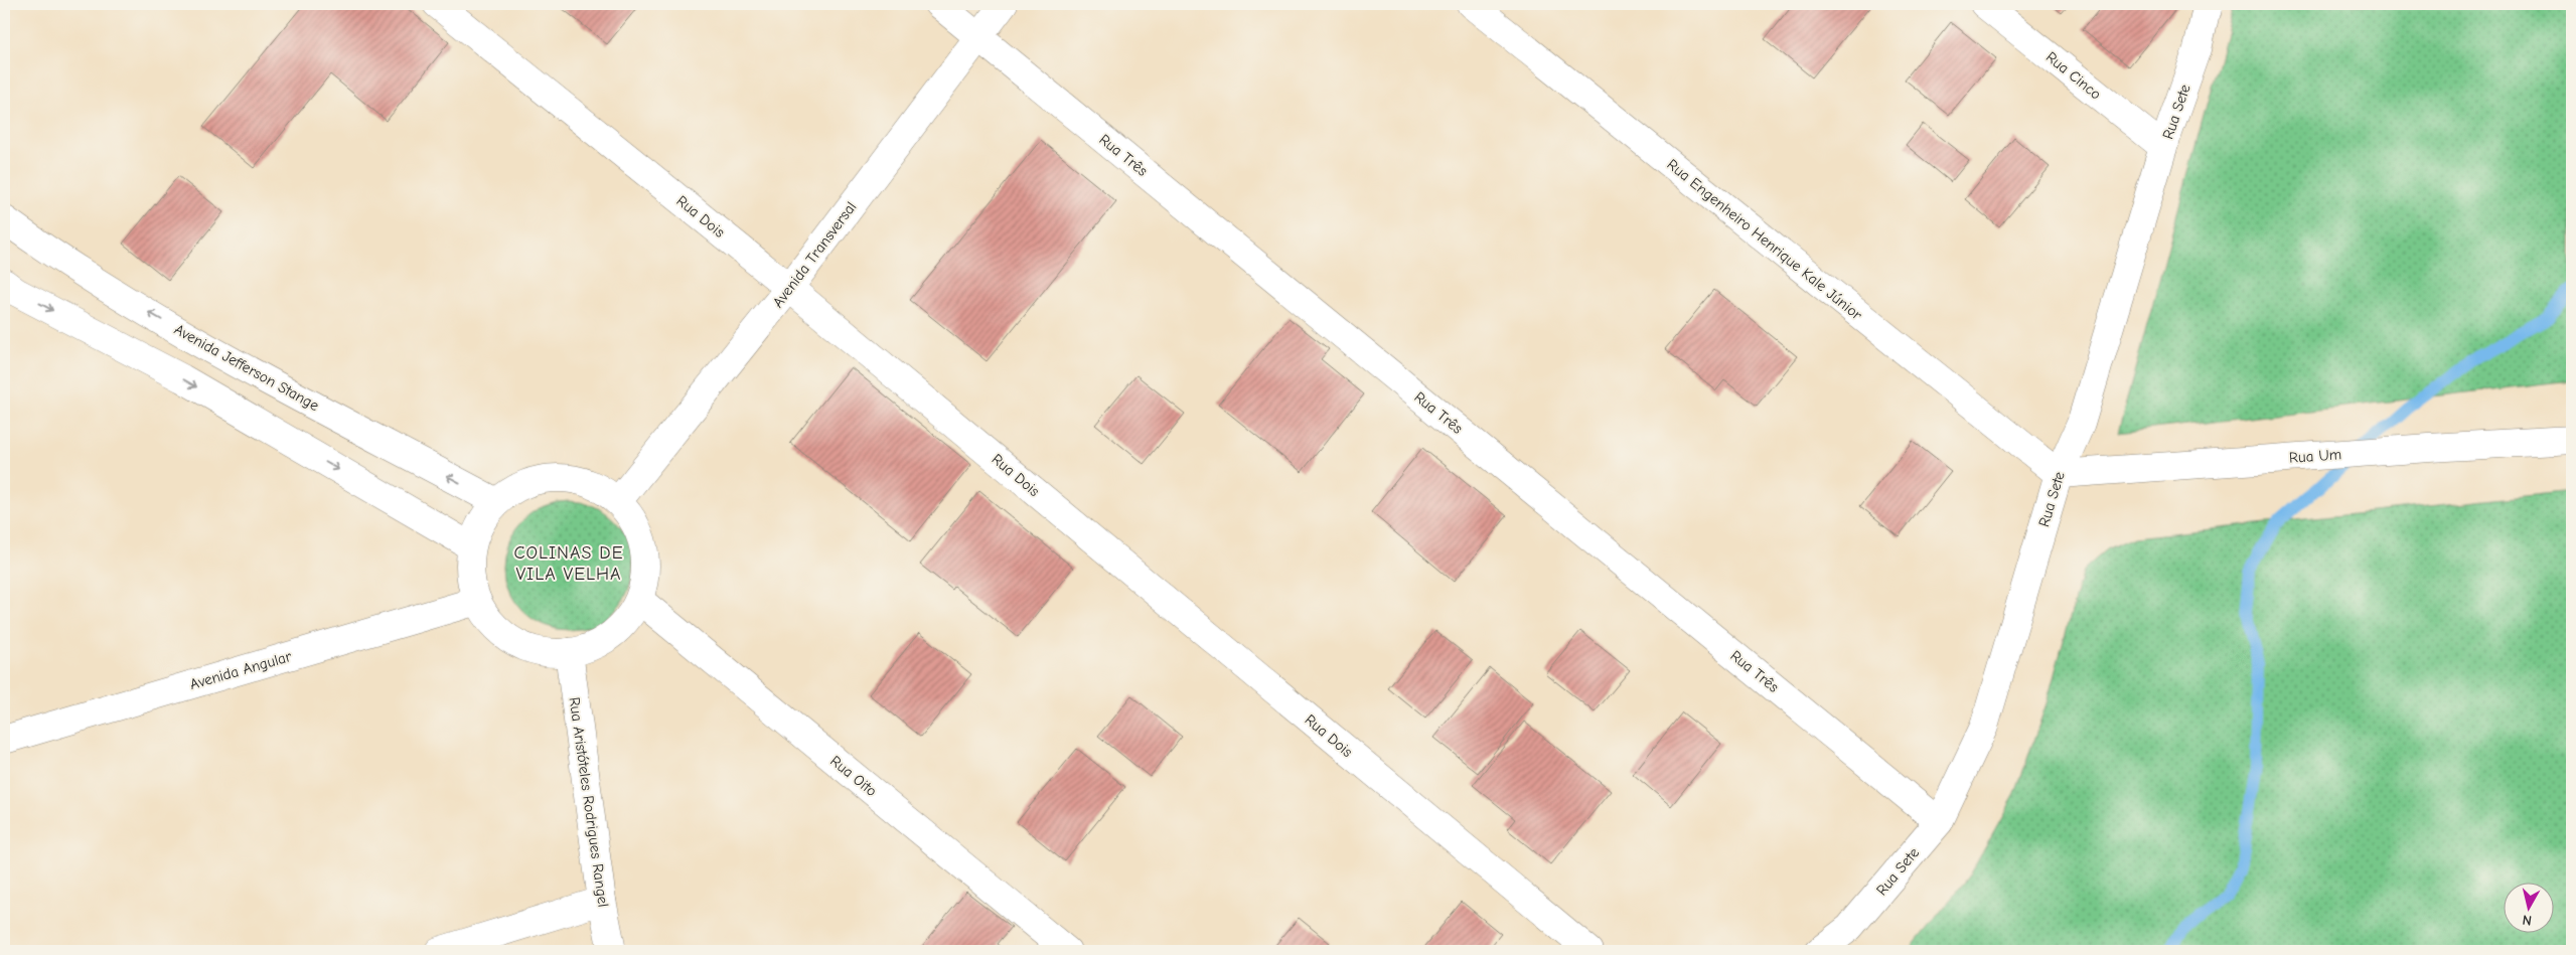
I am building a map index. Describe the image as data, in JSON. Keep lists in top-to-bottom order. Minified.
{"streets":{"street":["Rua Cinco","Rua Sete","Rua Três","Rua Dois","Rua Engenheiro Henrique Kale Júnior","Avenida Transversal","Avenida Jefferson Stange","Rua Um","Avenida Angular","Rua Oito","Rua Aristóteles Rodrigues Rangel"]},"crossings":[["Rua Cinco","Rua Sete"],["Rua Sete","Rua Três"],["Rua Sete","Rua Engenheiro Henrique Kale Júnior"],["Rua Sete","Rua Um"],["Rua Três","Avenida Transversal"],["Rua Dois","Avenida Transversal"],["Rua Engenheiro Henrique Kale Júnior","Rua Um"],["Avenida Transversal","Avenida Jefferson Stange"],["Avenida Transversal","Avenida Angular"],["Avenida Transversal","Rua Oito"],["Avenida Transversal","Rua Aristóteles Rodrigues Rangel"],["Avenida Jefferson Stange","Avenida Angular"],["Avenida Jefferson Stange","Rua Oito"],["Avenida Jefferson Stange","Rua Aristóteles Rodrigues Rangel"],["Avenida Angular","Rua Oito"],["Avenida Angular","Rua Aristóteles Rodrigues Rangel"],["Rua Oito","Rua Aristóteles Rodrigues Rangel"]],"districts":["COLINAS DE VILA VELHA"],"north":"bottom"}
